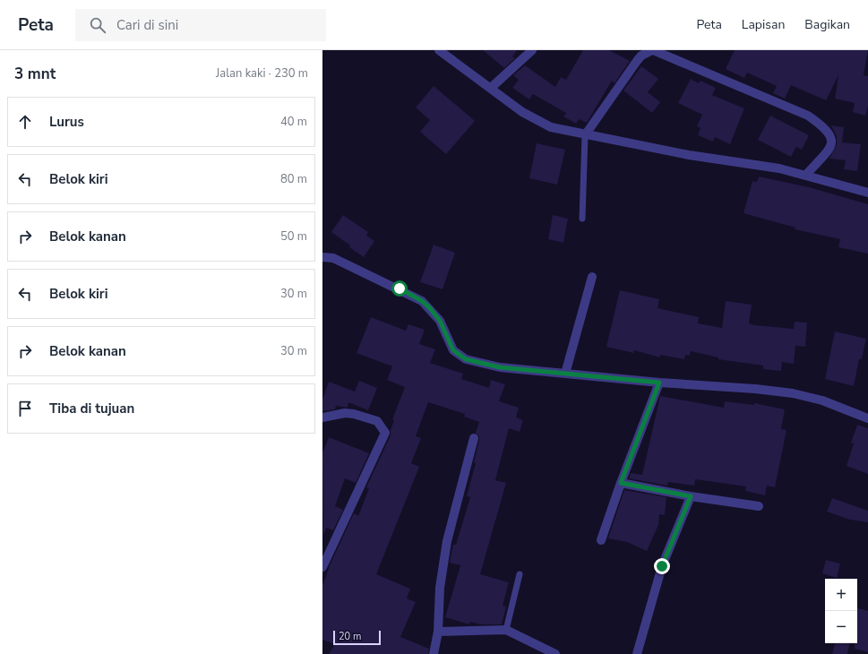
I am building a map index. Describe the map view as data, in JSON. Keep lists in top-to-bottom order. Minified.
{"scale_bar":"20 m","page":{"header":"Peta","search":"Cari di sini","nav":["Peta","Lapisan","Bagikan"],"heading":["3 mnt","Jalan kaki · 230 m"],"list":[["Lurus","40 m"],["Belok kiri","80 m"],["Belok kanan","50 m"],["Belok kiri","30 m"],["Belok kanan","30 m"],"Tiba di tujuan"],"map_buttons":["+","−"],"scale":"20 m"}}
